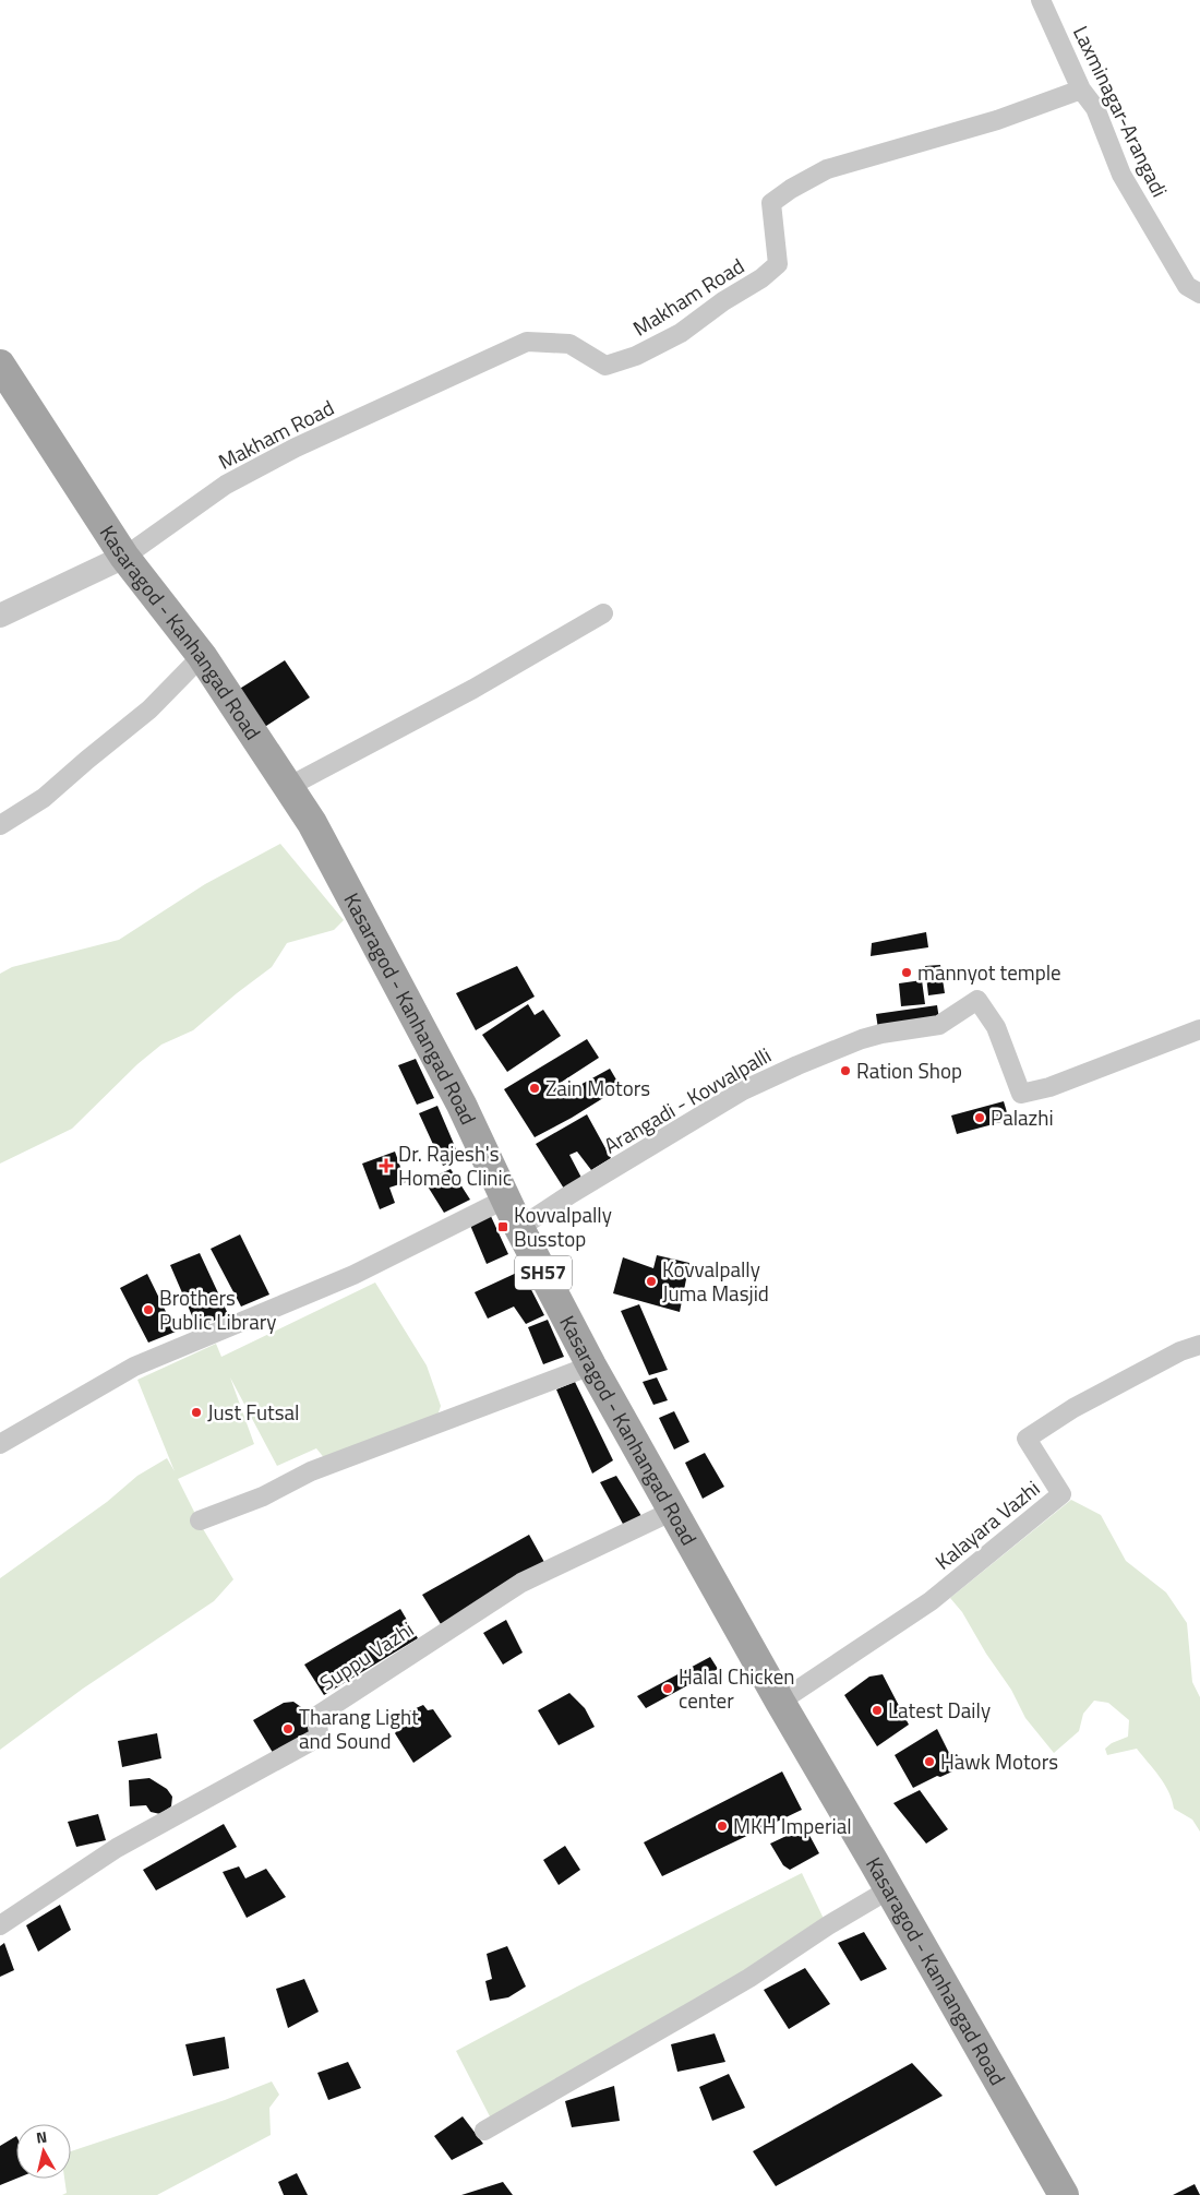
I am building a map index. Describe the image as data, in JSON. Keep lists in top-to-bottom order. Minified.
{"streets":{"main road":["Kasaragod - Kanhangad Road","SH57"],"street":["Laxminagar-Arangadi","Makham Road","Arangadi - Kovvalpalli","Kalayara Vazhi","Suppu Vazhi"]},"crossings":[["Laxminagar-Arangadi","Makham Road"],["Makham Road","Kasaragod - Kanhangad Road"],["Kasaragod - Kanhangad Road","Arangadi - Kovvalpalli"],["Kasaragod - Kanhangad Road","Kalayara Vazhi"],["Kasaragod - Kanhangad Road","Suppu Vazhi"]],"places":{"other":["mannyot temple","Ration Shop","Zain Motors","Palazhi","Kovvalpally Juma Masjid","Brothers Public Library","Just Futsal","Halal Chicken center","Latest Daily","Tharang Light and Sound","Hawk Motors","MKH Imperial"],"health":["Dr. Rajesh's Homeo Clinic"],"transit":["Kovvalpally Busstop"]},"north":"top"}
